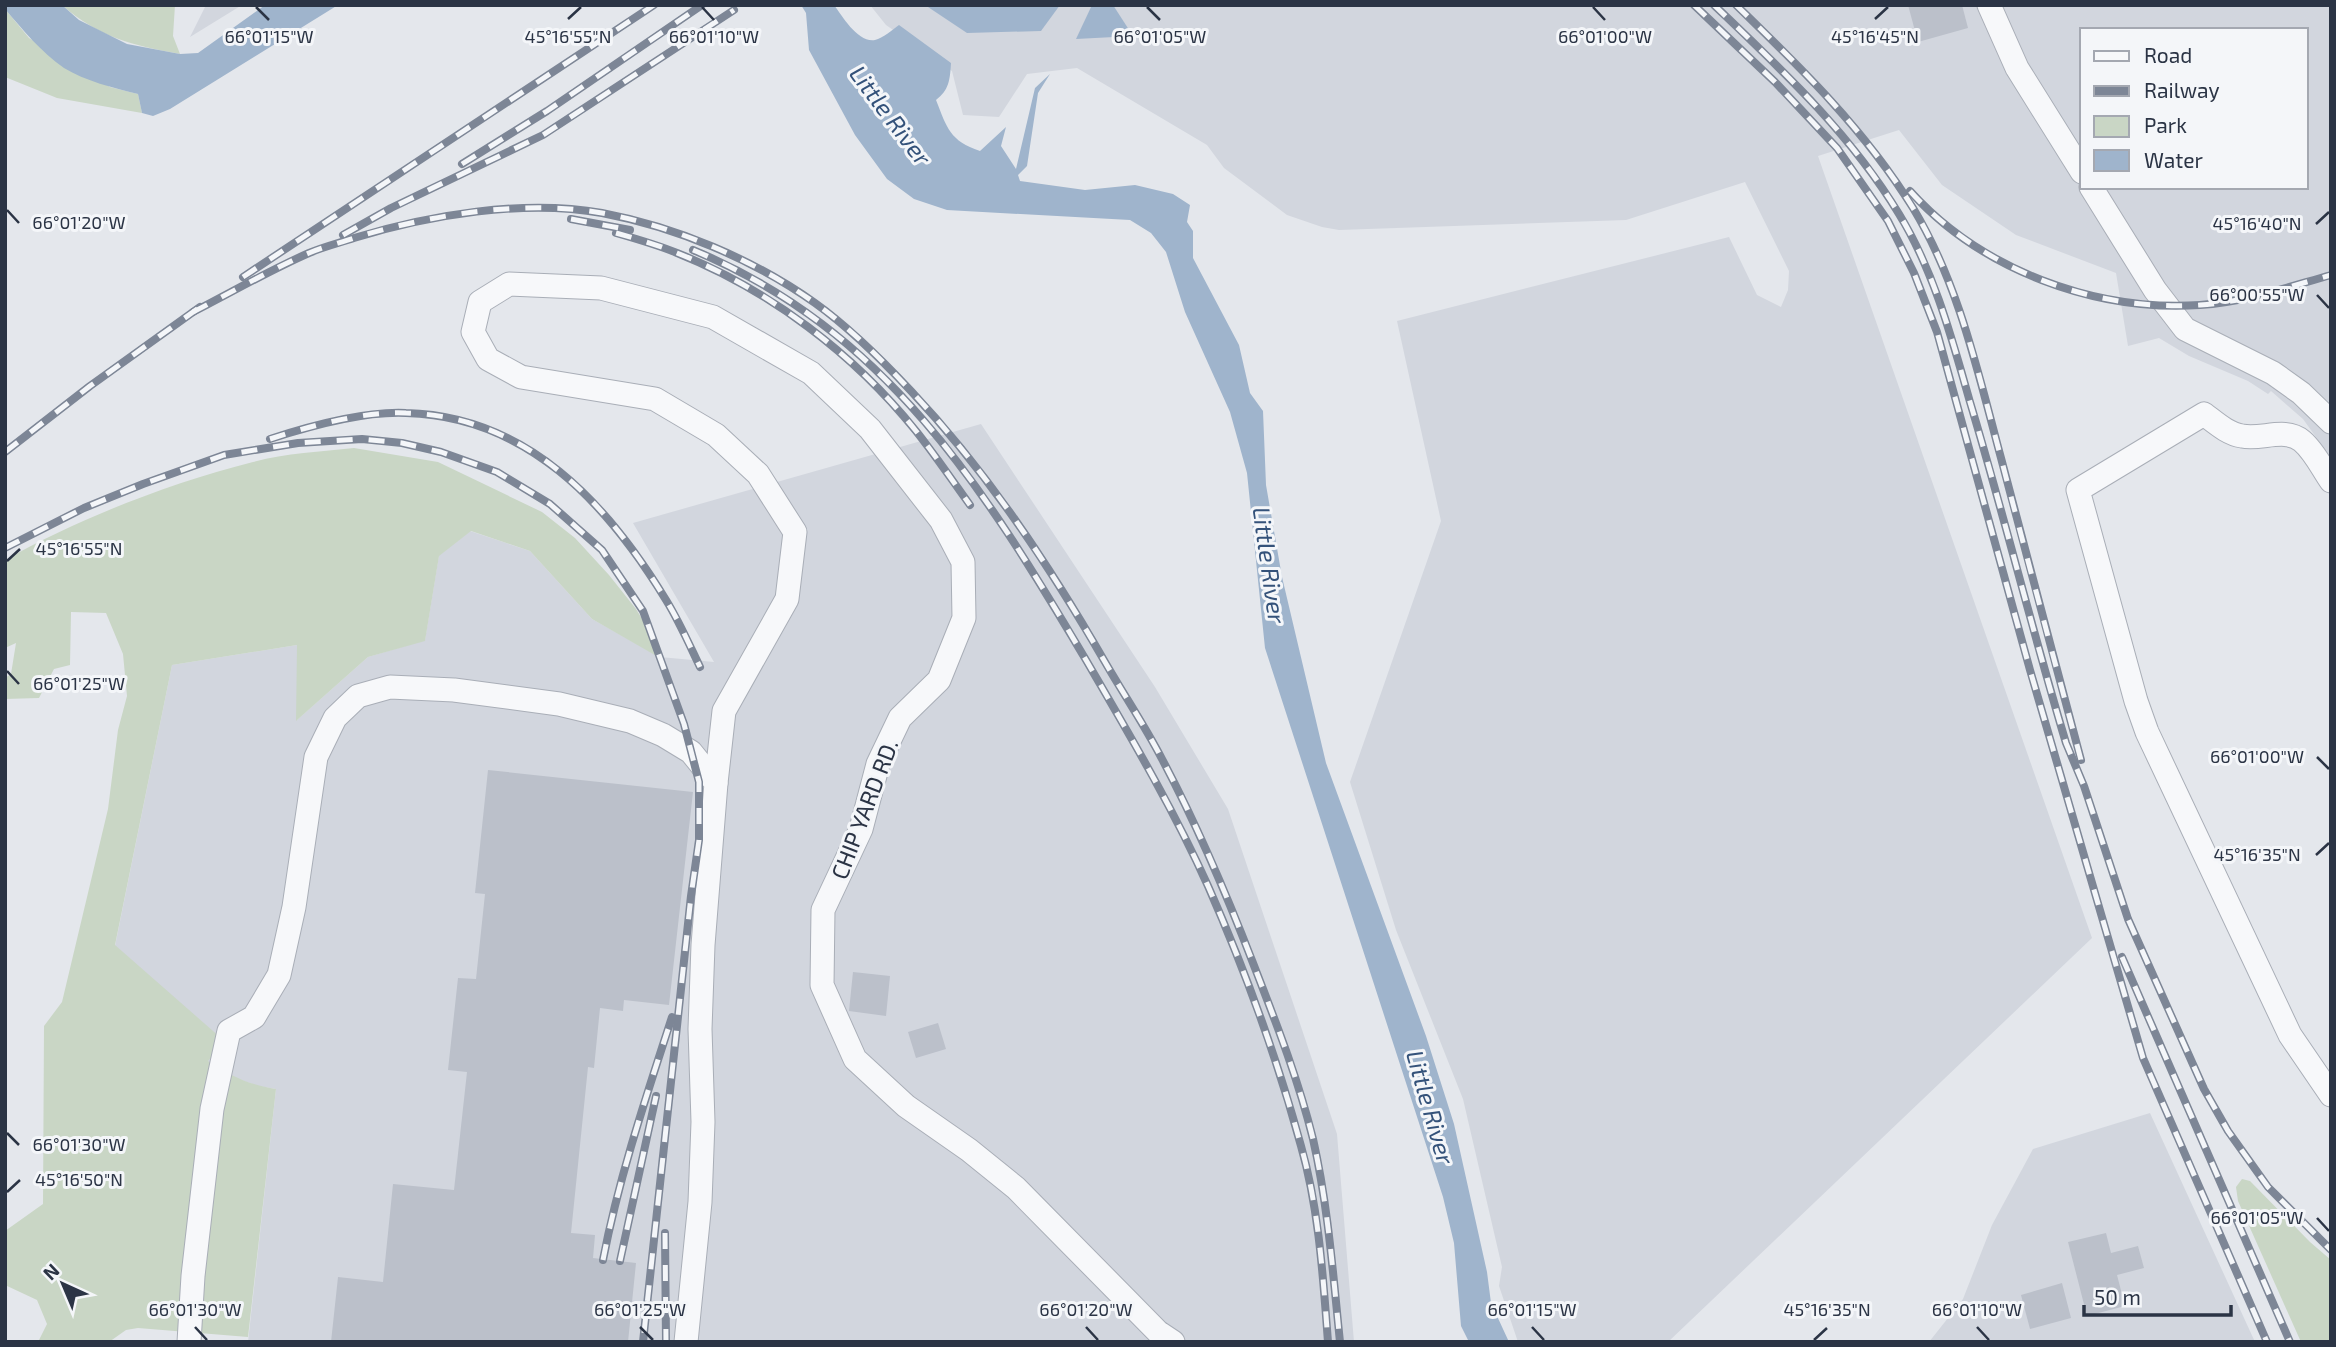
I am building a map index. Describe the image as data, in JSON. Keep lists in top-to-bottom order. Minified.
{"streets":{"lane":["CHIP YARD RD."]},"water":["Little River"],"legend":["Road","Railway","Park","Water"],"scale_bar":"50 m","north":"top left","coordinates":["45°16'55\"N","45°16'45\"N","66°01'00\"W","66°01'15\"W","66°01'10\"W","66°01'05\"W","66°01'20\"W","45°16'40\"N","66°00'55\"W","66°01'25\"W","45°16'35\"N","66°01'30\"W","45°16'50\"N"]}
